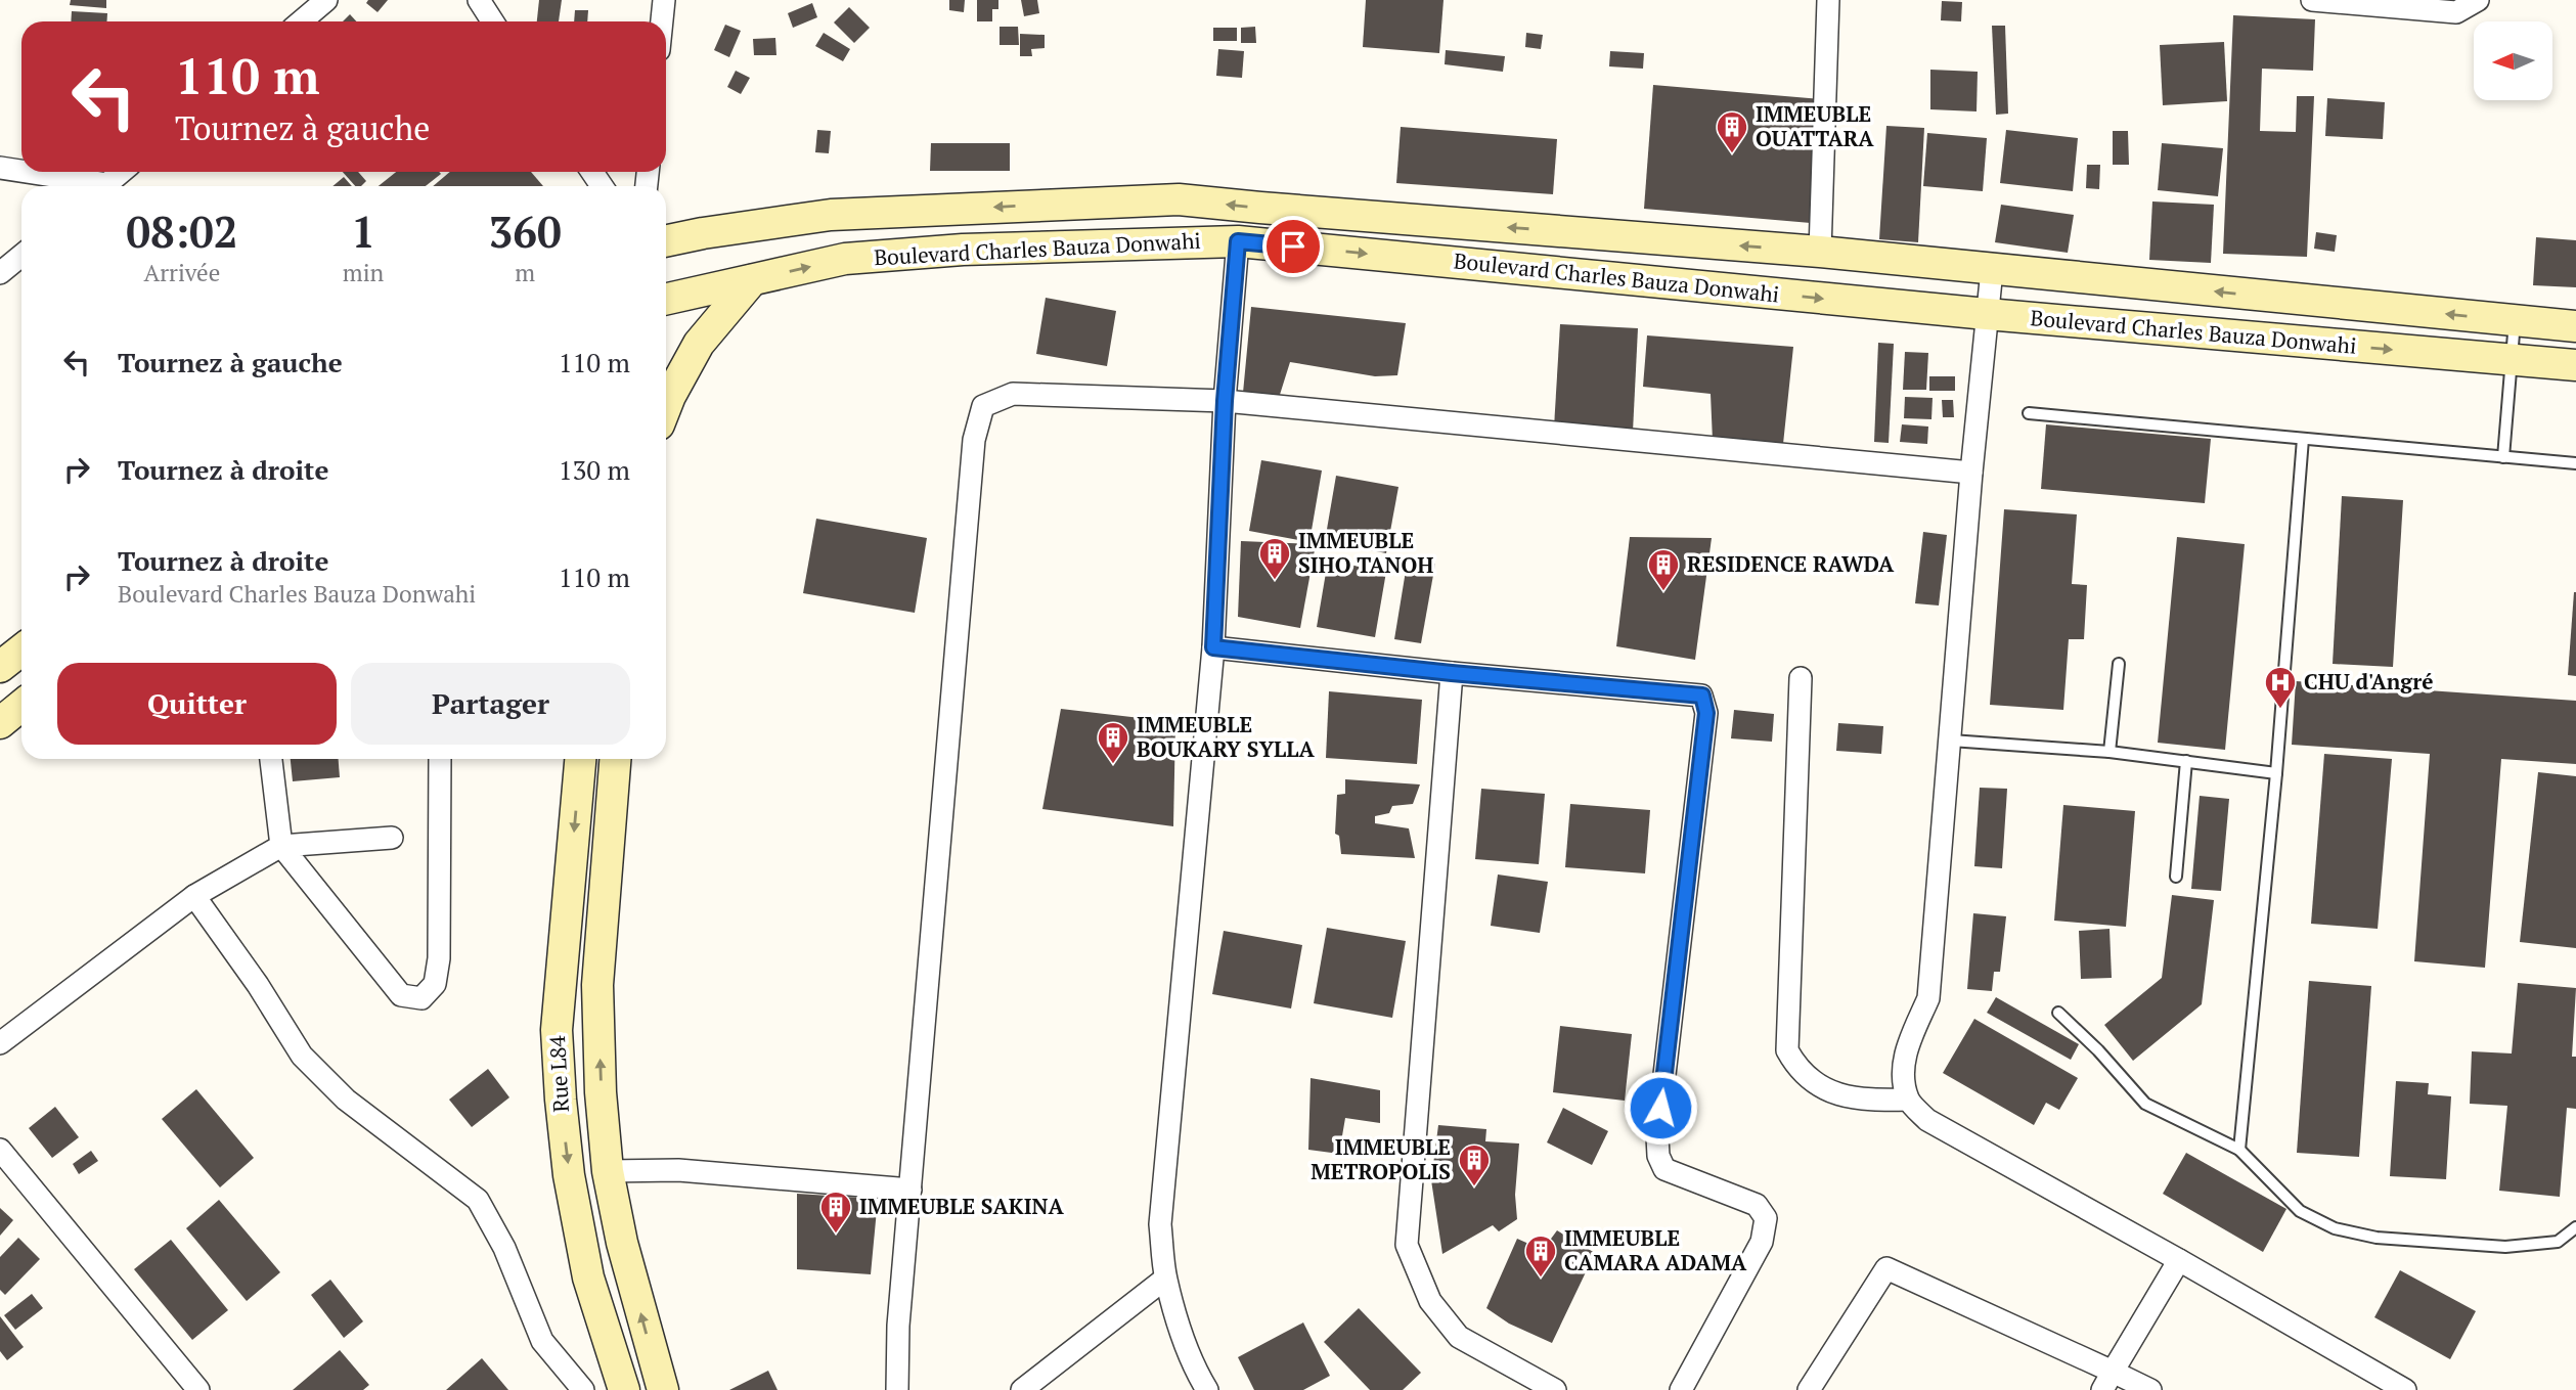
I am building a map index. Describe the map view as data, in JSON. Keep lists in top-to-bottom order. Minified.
{"streets":{"main road":["Boulevard Charles Bauza Donwahi","Rue L84"]},"places":{"building":["IMMEUBLE OUATTARA","IMMEUBLE SIHO TANOH","RESIDENCE RAWDA","IMMEUBLE BOUKARY SYLLA","IMMEUBLE METROPOLIS","IMMEUBLE SAKINA","IMMEUBLE CAMARA ADAMA"],"hospital":["CHU d'Angré"]},"north":"left","page":{"turn":["110 m","Tournez à gauche"],"eta":["08:02","Arrivée","1","min","360","m"],"list":[{"name":"Tournez à gauche","value":"110 m"},{"name":"Tournez à droite","value":"130 m"},{"name":"Tournez à droite","note":"Boulevard Charles Bauza Donwahi","value":"110 m"}],"buttons":["Quitter","Partager"]}}
